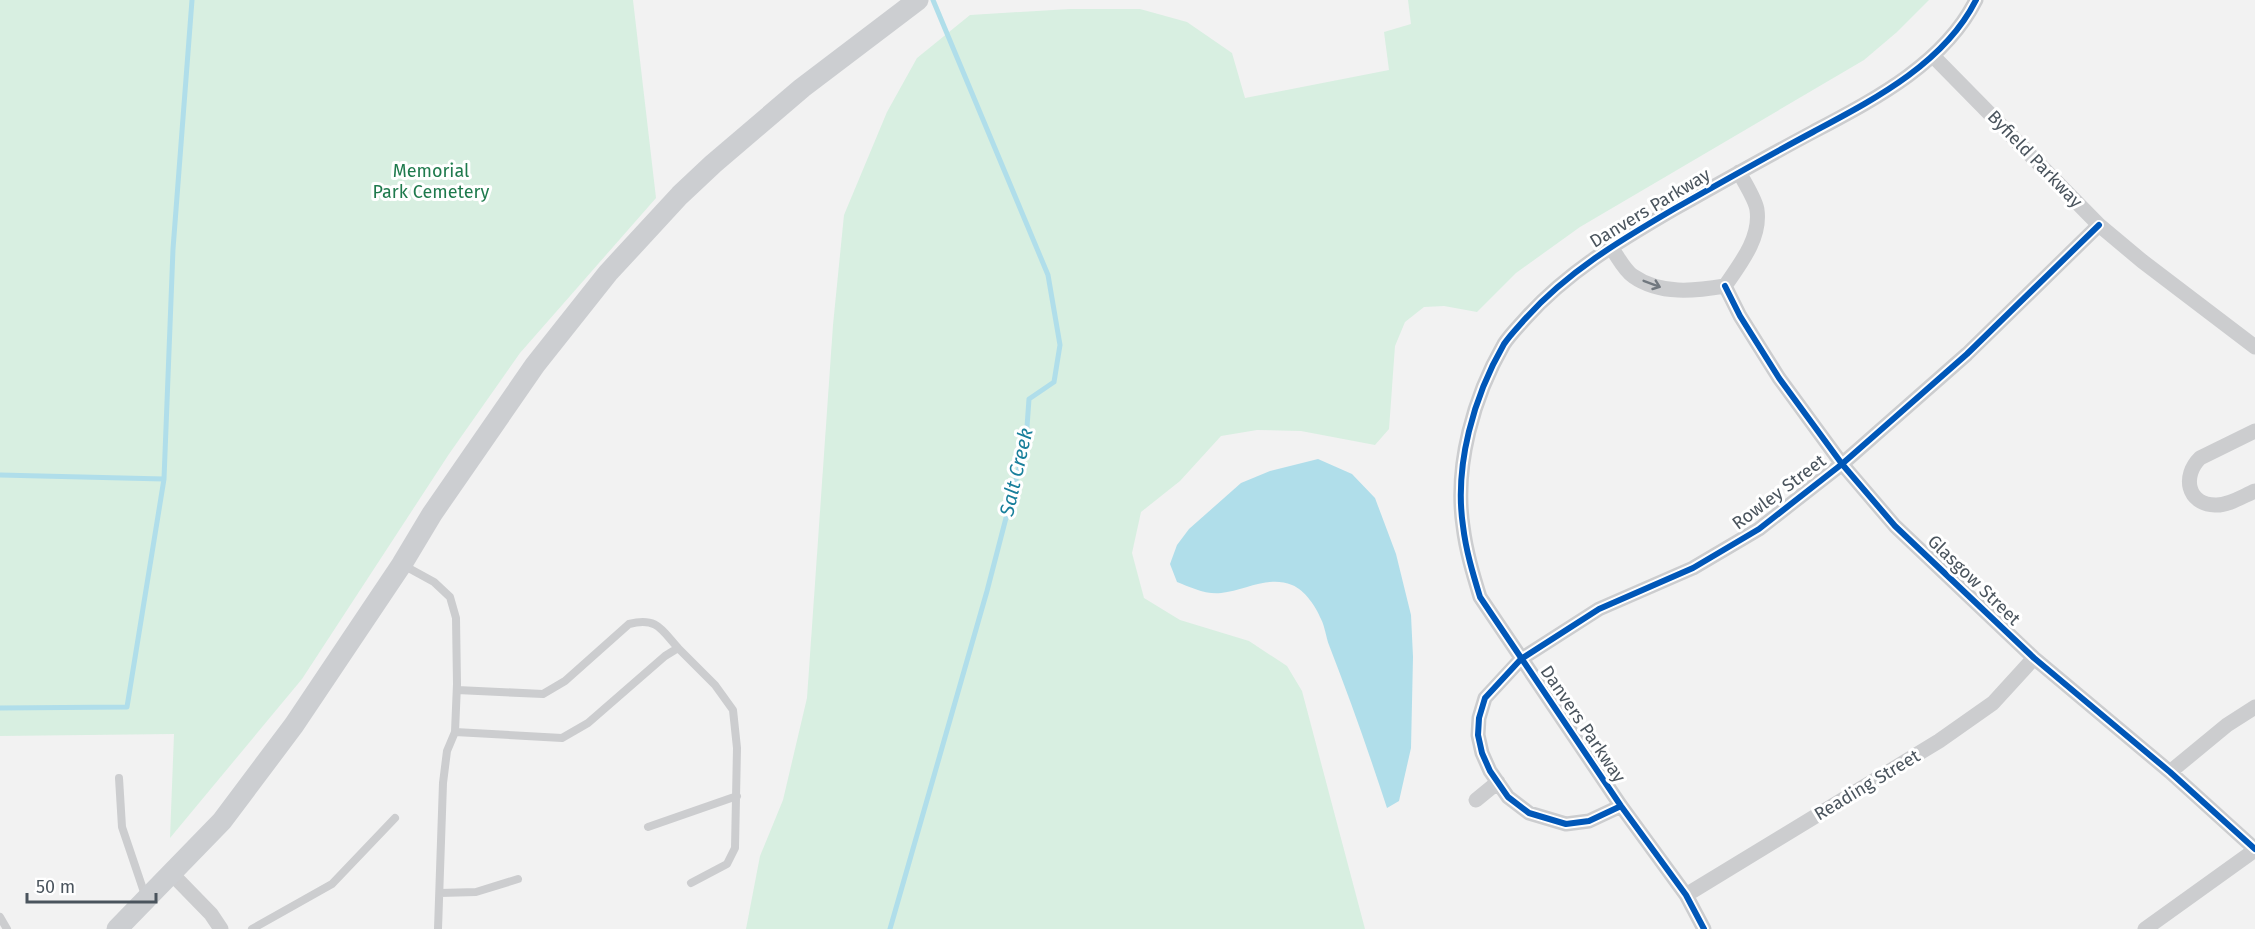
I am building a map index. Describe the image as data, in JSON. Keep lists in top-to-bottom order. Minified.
{"streets":{"street":["Byfield Parkway","Danvers Parkway","Rowley Street","Glasgow Street","Reading Street"]},"crossings":[["Byfield Parkway","Danvers Parkway"],["Byfield Parkway","Rowley Street"],["Danvers Parkway","Rowley Street"],["Danvers Parkway","Reading Street"],["Rowley Street","Glasgow Street"],["Glasgow Street","Reading Street"]],"water":["Salt Creek"],"parks":["Memorial Park Cemetery"],"scale_bar":"50 m"}
